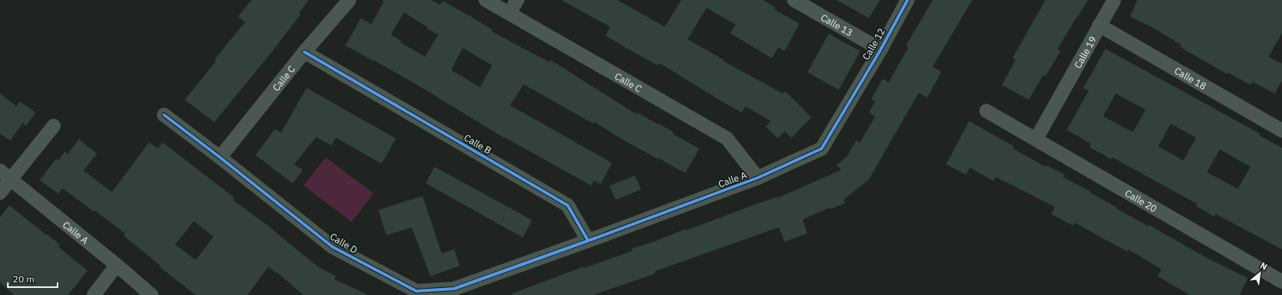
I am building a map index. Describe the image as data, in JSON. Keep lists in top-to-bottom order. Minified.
{"streets":{"street":["Calle 13","Calle 12","Calle 19","Calle C","Calle 18","Calle B","Calle A","Calle 20","Calle D"]},"crossings":[["Calle 13","Calle 12"],["Calle 12","Calle A"],["Calle 19","Calle 18"],["Calle 19","Calle 20"],["Calle C","Calle B"],["Calle C","Calle A"],["Calle C","Calle D"],["Calle B","Calle A"],["Calle B","Calle D"],["Calle A","Calle D"]],"scale_bar":"20 m","north":"top right"}
